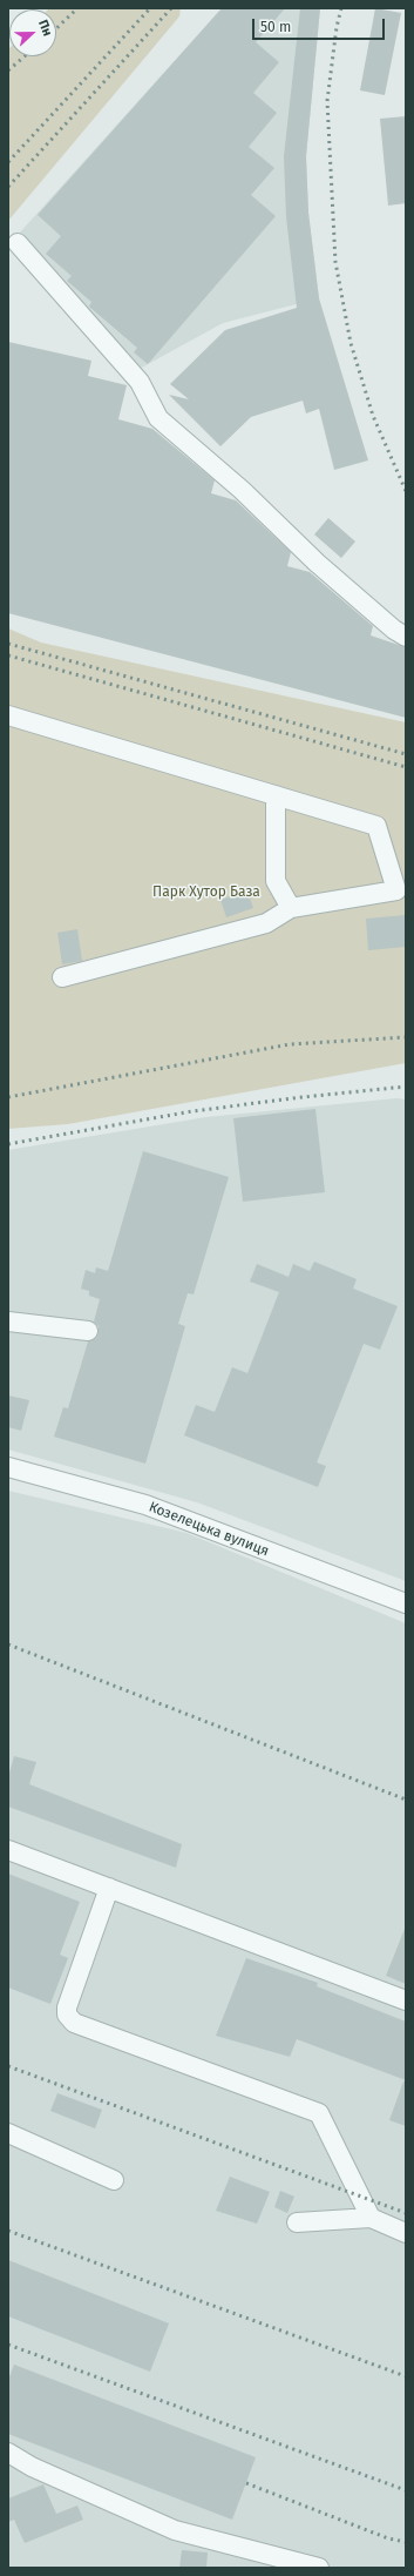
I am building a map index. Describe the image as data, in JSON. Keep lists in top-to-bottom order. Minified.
{"streets":{"street":["Козелецька вулиця"]},"parks":["Парк Хутор База"],"scale_bar":"50 m","north":"right"}
